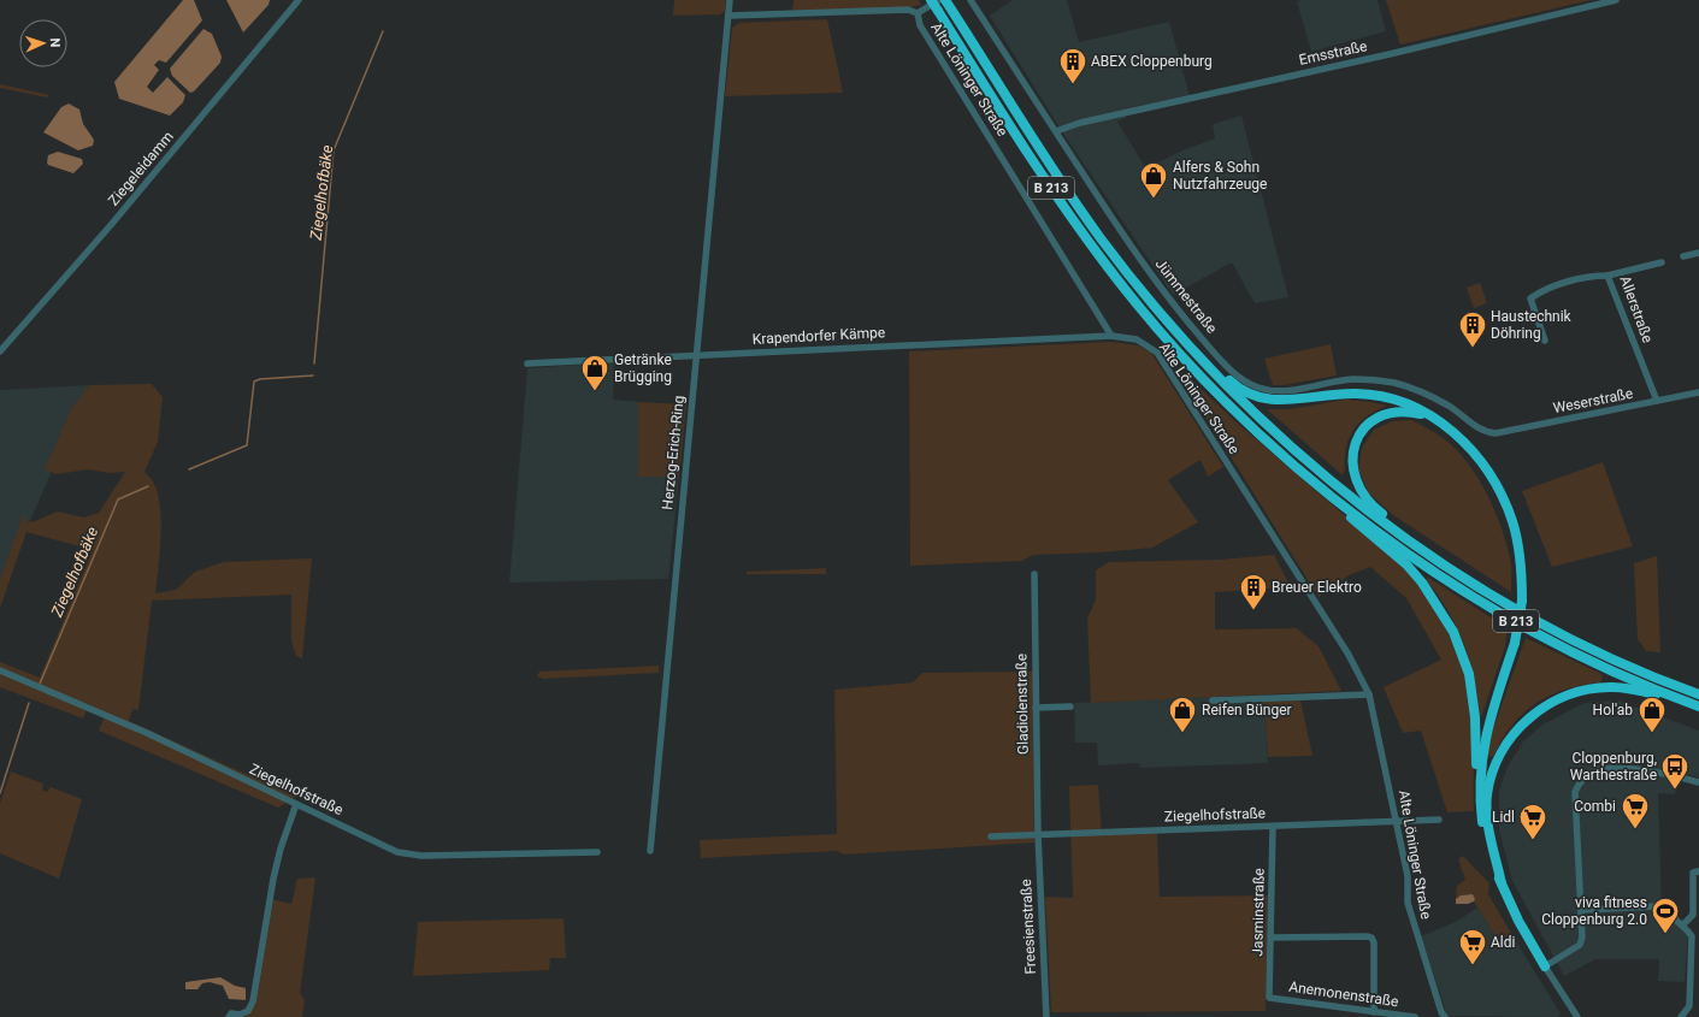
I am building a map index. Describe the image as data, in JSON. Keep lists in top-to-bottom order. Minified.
{"streets":{"highway":["B 213"],"street":["Emsstraße","Alte Löninger Straße","Ziegeleidamm","Jümmestraße","Allerstraße","Krapendorfer Kämpe","Weserstraße","Herzog-Erich-Ring","Gladiolenstraße","Ziegelhofstraße","Jasminstraße","Freesienstraße","Anemonenstraße"]},"crossings":[["Emsstraße","Jümmestraße"],["Alte Löninger Straße","Krapendorfer Kämpe"],["Alte Löninger Straße","Ziegelhofstraße"],["Jümmestraße","Weserstraße"],["Allerstraße","Weserstraße"],["Krapendorfer Kämpe","Herzog-Erich-Ring"],["Gladiolenstraße","Ziegelhofstraße"],["Gladiolenstraße","Freesienstraße"],["Ziegelhofstraße","Jasminstraße"],["Ziegelhofstraße","Freesienstraße"],["Jasminstraße","Anemonenstraße"]],"water":["Ziegelhofbäke"],"places":{"building":["ABEX Cloppenburg","Haustechnik Döhring","Breuer Elektro"],"shop":["Alfers & Sohn Nutzfahrzeuge","Getränke Brügging","Reifen Bünger","Hol'ab"],"bus stop":["Cloppenburg, Warthestraße"],"supermarket":["Combi","Lidl","Aldi"],"sports":["viva fitness Cloppenburg 2.0"]},"north":"right"}
